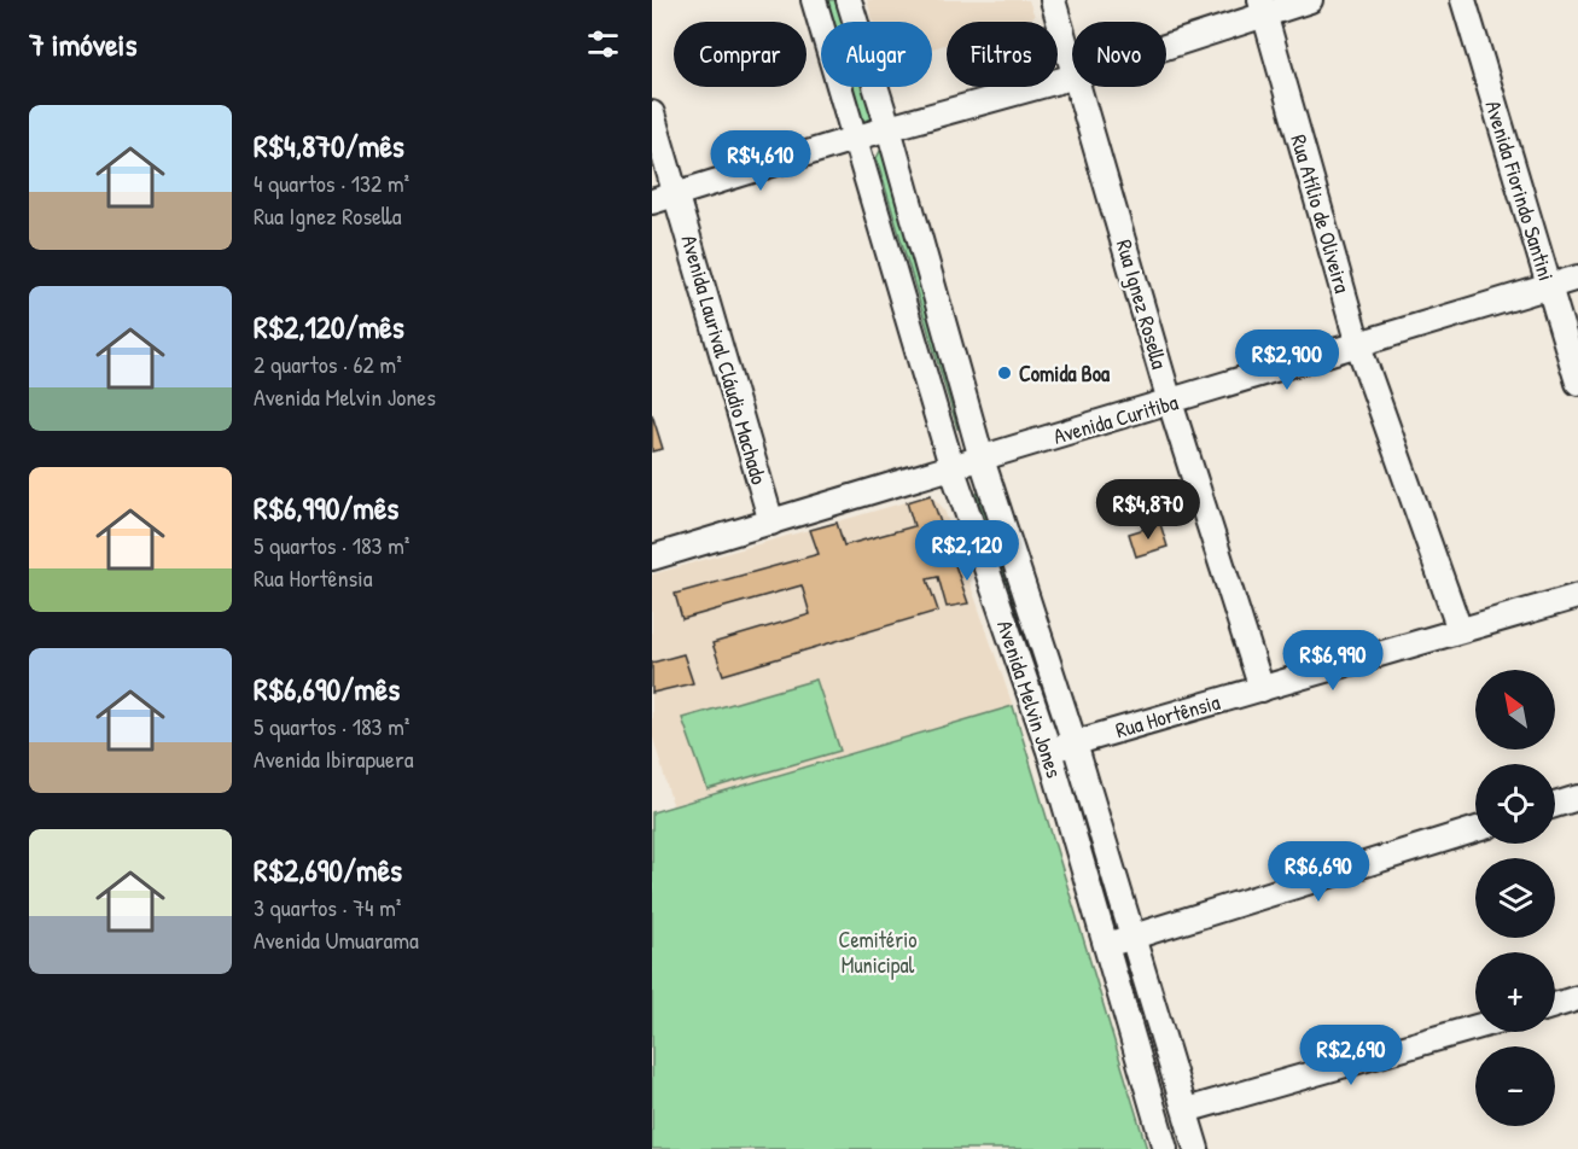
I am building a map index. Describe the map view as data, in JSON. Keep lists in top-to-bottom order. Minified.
{"streets":{"street":["Avenida Fiorindo Santini","Rua Atílio de Oliveira","Rua Ignez Rosella","Avenida Laurival Cláudio Machado","Avenida Curitiba","Avenida Melvin Jones","Rua Hortênsia"]},"crossings":[["Avenida Fiorindo Santini","Avenida Curitiba"],["Rua Atílio de Oliveira","Avenida Curitiba"],["Rua Atílio de Oliveira","Rua Hortênsia"],["Rua Ignez Rosella","Avenida Curitiba"],["Rua Ignez Rosella","Rua Hortênsia"],["Avenida Laurival Cláudio Machado","Avenida Curitiba"],["Avenida Curitiba","Avenida Melvin Jones"],["Avenida Melvin Jones","Rua Hortênsia"]],"parks":["Cemitério Municipal"],"places":["Comida Boa"],"north":"top left","page":{"heading":"7 imóveis","chip":["Comprar","Alugar","Filtros","Novo"],"list":[{"name":"R$4,870/mês","note":"4 quartos · 132 m² · Rua Ignez Rosella"},{"name":"R$2,120/mês","note":"2 quartos · 62 m² · Avenida Melvin Jones"},{"name":"R$6,990/mês","note":"5 quartos · 183 m² · Rua Hortênsia"},{"name":"R$6,690/mês","note":"5 quartos · 183 m² · Avenida Ibirapuera"},{"name":"R$2,690/mês","note":"3 quartos · 74 m² · Avenida Umuarama"}],"price":["R$4,610","R$2,900","R$4,870","R$2,120","R$6,990","R$6,690","R$2,690"],"map_buttons":["+","−"]}}
